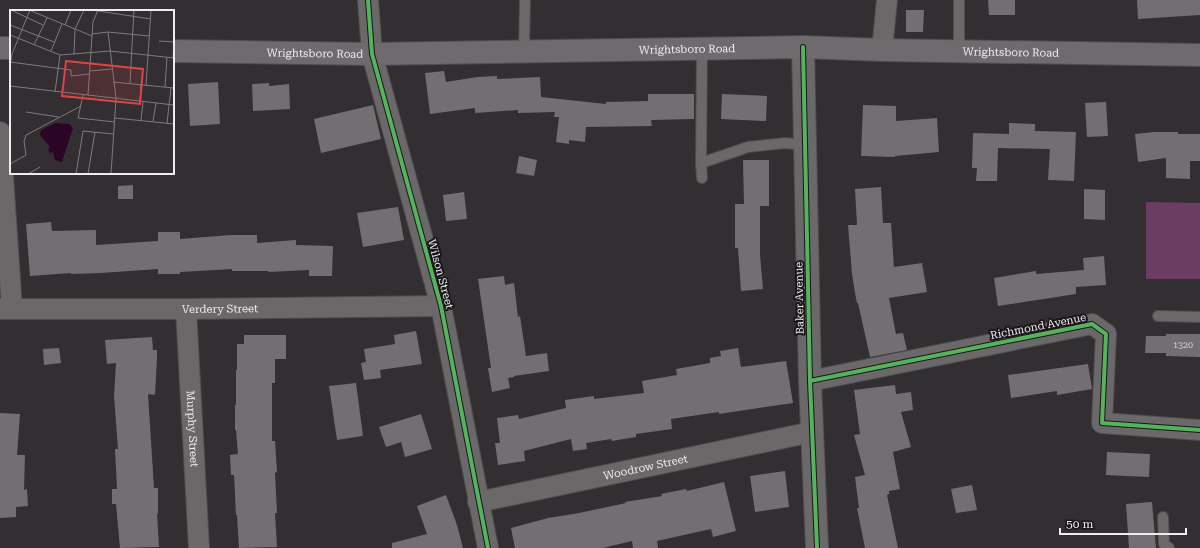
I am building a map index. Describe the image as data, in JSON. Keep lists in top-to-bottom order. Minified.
{"streets":{"main road":["Wrightsboro Road"],"street":["Wilson Street","Baker Avenue","Verdery Street","Richmond Avenue","Murphy Street","Woodrow Street"]},"crossings":[["Wrightsboro Road","Wilson Street"],["Wrightsboro Road","Baker Avenue"],["Wilson Street","Verdery Street"],["Wilson Street","Woodrow Street"],["Baker Avenue","Richmond Avenue"],["Baker Avenue","Woodrow Street"],["Verdery Street","Murphy Street"]],"house_numbers":["1320"],"scale_bar":"50 m"}
